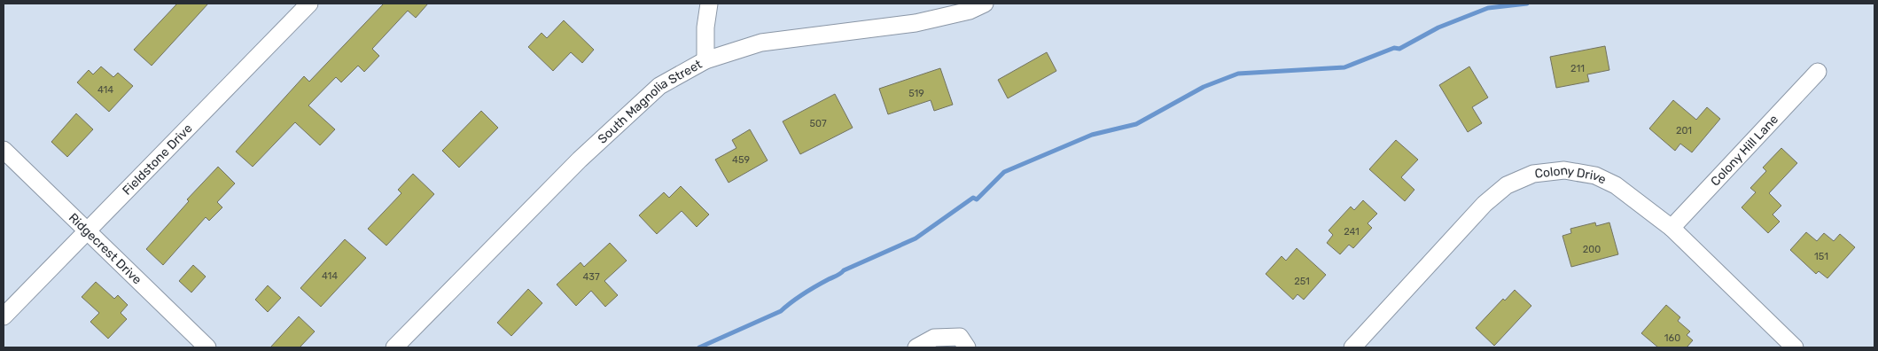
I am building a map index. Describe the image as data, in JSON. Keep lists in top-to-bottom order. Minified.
{"streets":{"street":["South Magnolia Street","Colony Hill Lane","Fieldstone Drive","Colony Drive","Ridgecrest Drive"]},"crossings":[["Colony Hill Lane","Colony Drive"],["Fieldstone Drive","Ridgecrest Drive"]],"house_numbers":["211","414","519","507","201","459","241","200","151","414","437","251","160"]}
